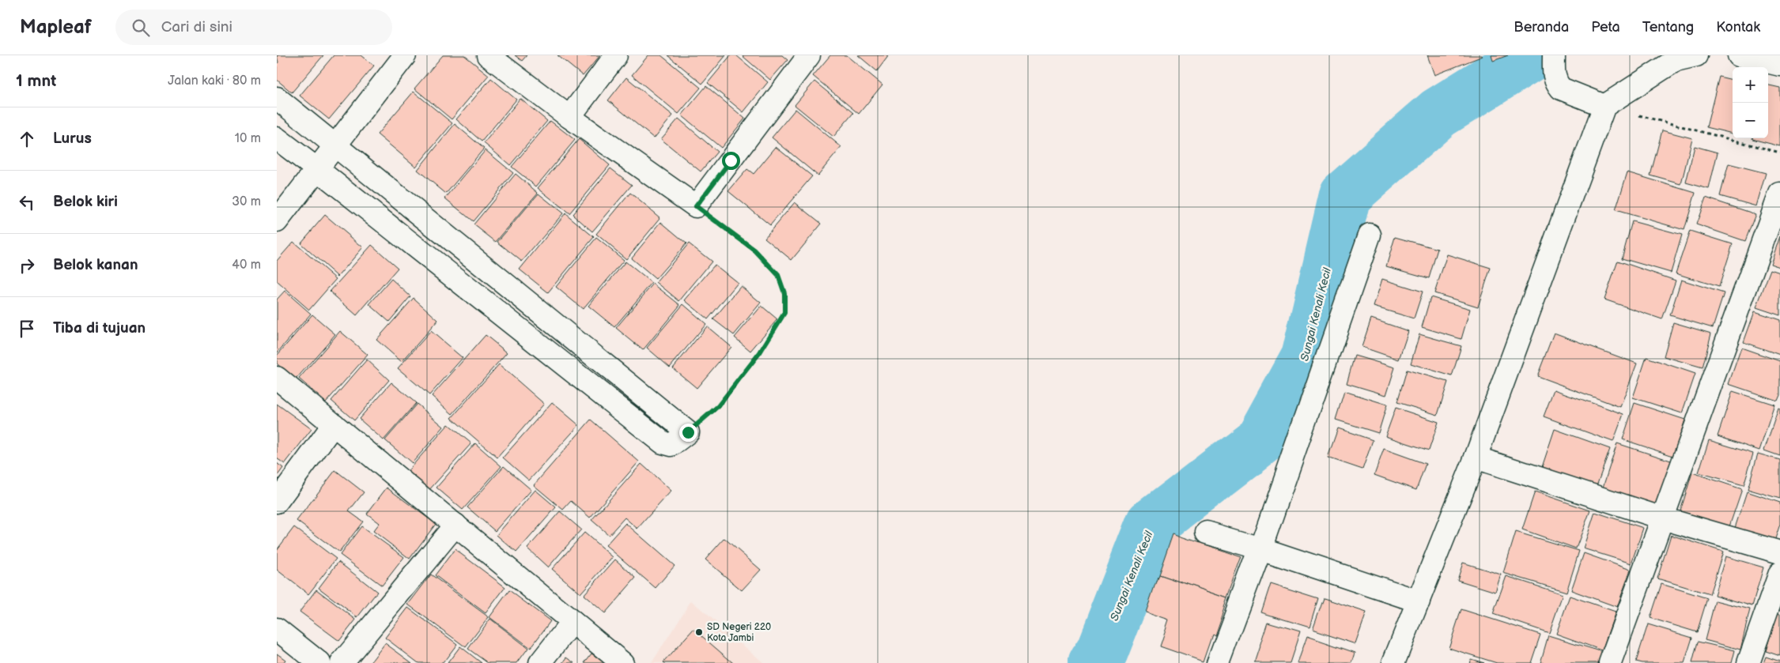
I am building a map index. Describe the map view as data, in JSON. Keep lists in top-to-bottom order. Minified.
{"water":["Sungai Kenali Kecil"],"places":["SD Negeri 220 Kota Jambi"],"page":{"header":"Mapleaf","search":"Cari di sini","nav":["Beranda","Peta","Tentang","Kontak"],"heading":["1 mnt","Jalan kaki · 80 m"],"map_buttons":["+","−"],"list":[["Lurus","10 m"],["Belok kiri","30 m"],["Belok kanan","40 m"],"Tiba di tujuan"]}}
